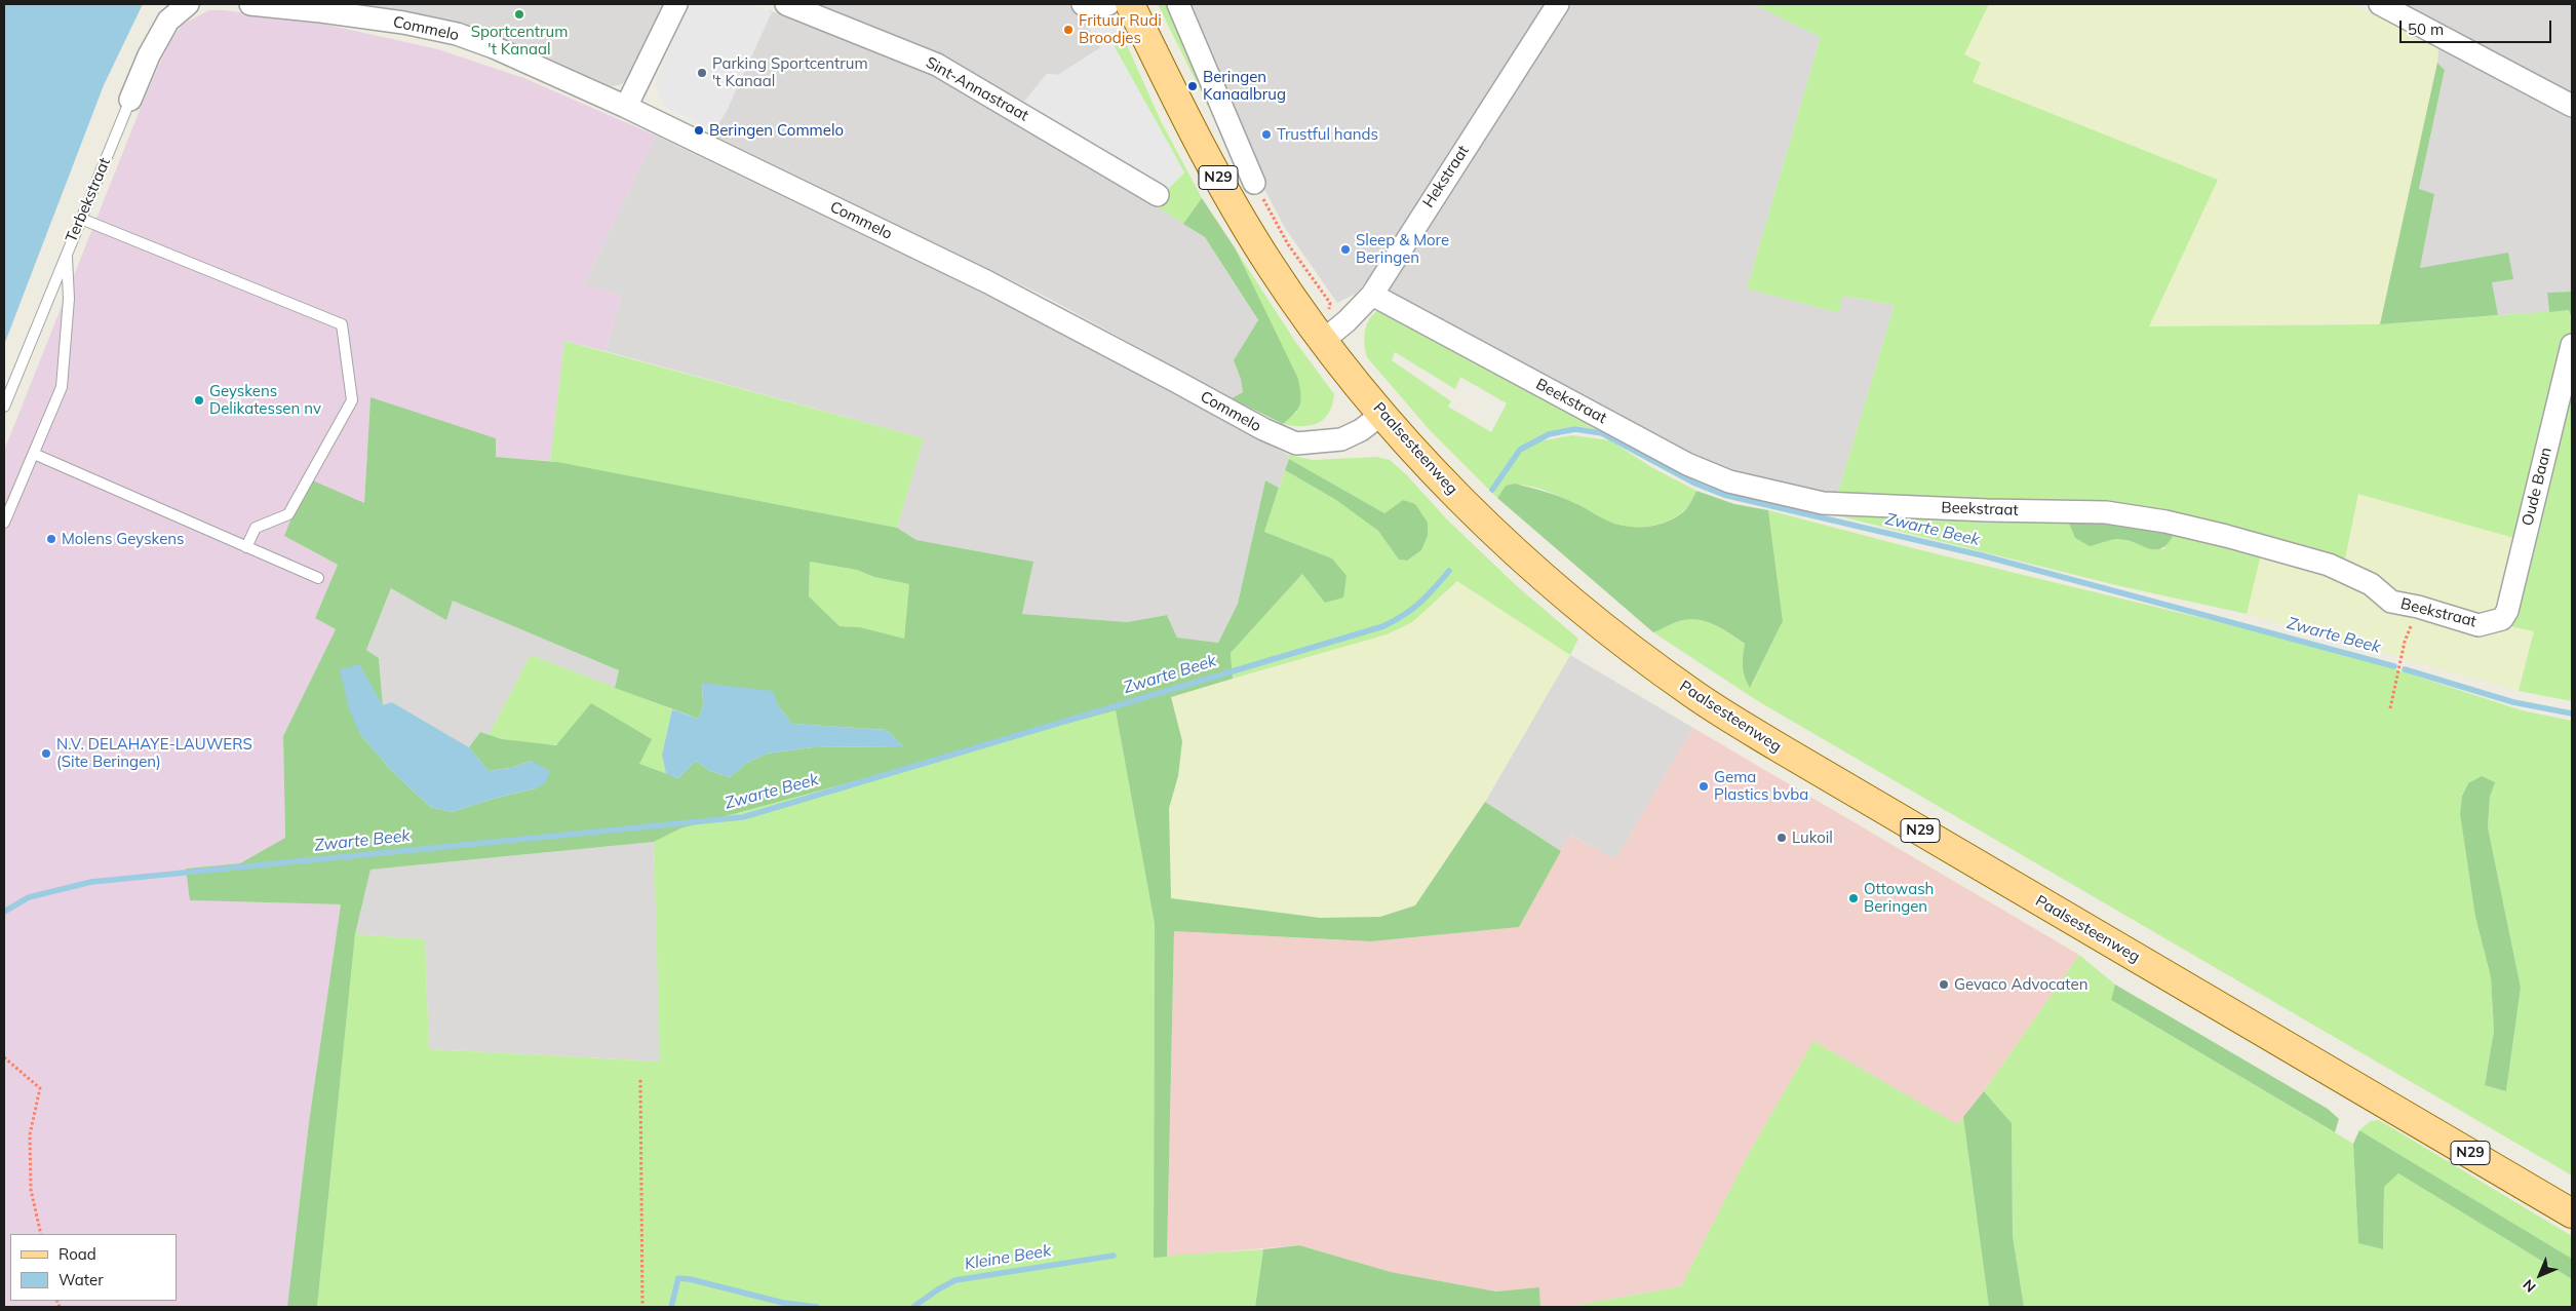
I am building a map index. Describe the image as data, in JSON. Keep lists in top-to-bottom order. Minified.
{"streets":{"main road":["N29","Paalsesteenweg"],"street":["Commelo","Sint-Annastraat","Hekstraat","Terbekstraat","Beekstraat","Oude Baan"]},"crossings":[["Commelo","Paalsesteenweg"],["Hekstraat","Beekstraat"],["Hekstraat","Paalsesteenweg"],["Beekstraat","Oude Baan"]],"water":["Zwarte Beek","Kleine Beek"],"places":["Sportcentrum 't Kanaal","Frituur Rudi Broodjes","Parking Sportcentrum 't Kanaal","Beringen Kanaalbrug","Beringen Commelo","Trustful hands","Sleep & More Beringen","Geyskens Delikatessen nv","Molens Geyskens","N.V. DELAHAYE-LAUWERS (Site Beringen)","Gema Plastics bvba","Lukoil","Ottowash Beringen","Gevaco Advocaten"],"legend":["Road","Water"],"scale_bar":"50 m","north":"bottom left"}
